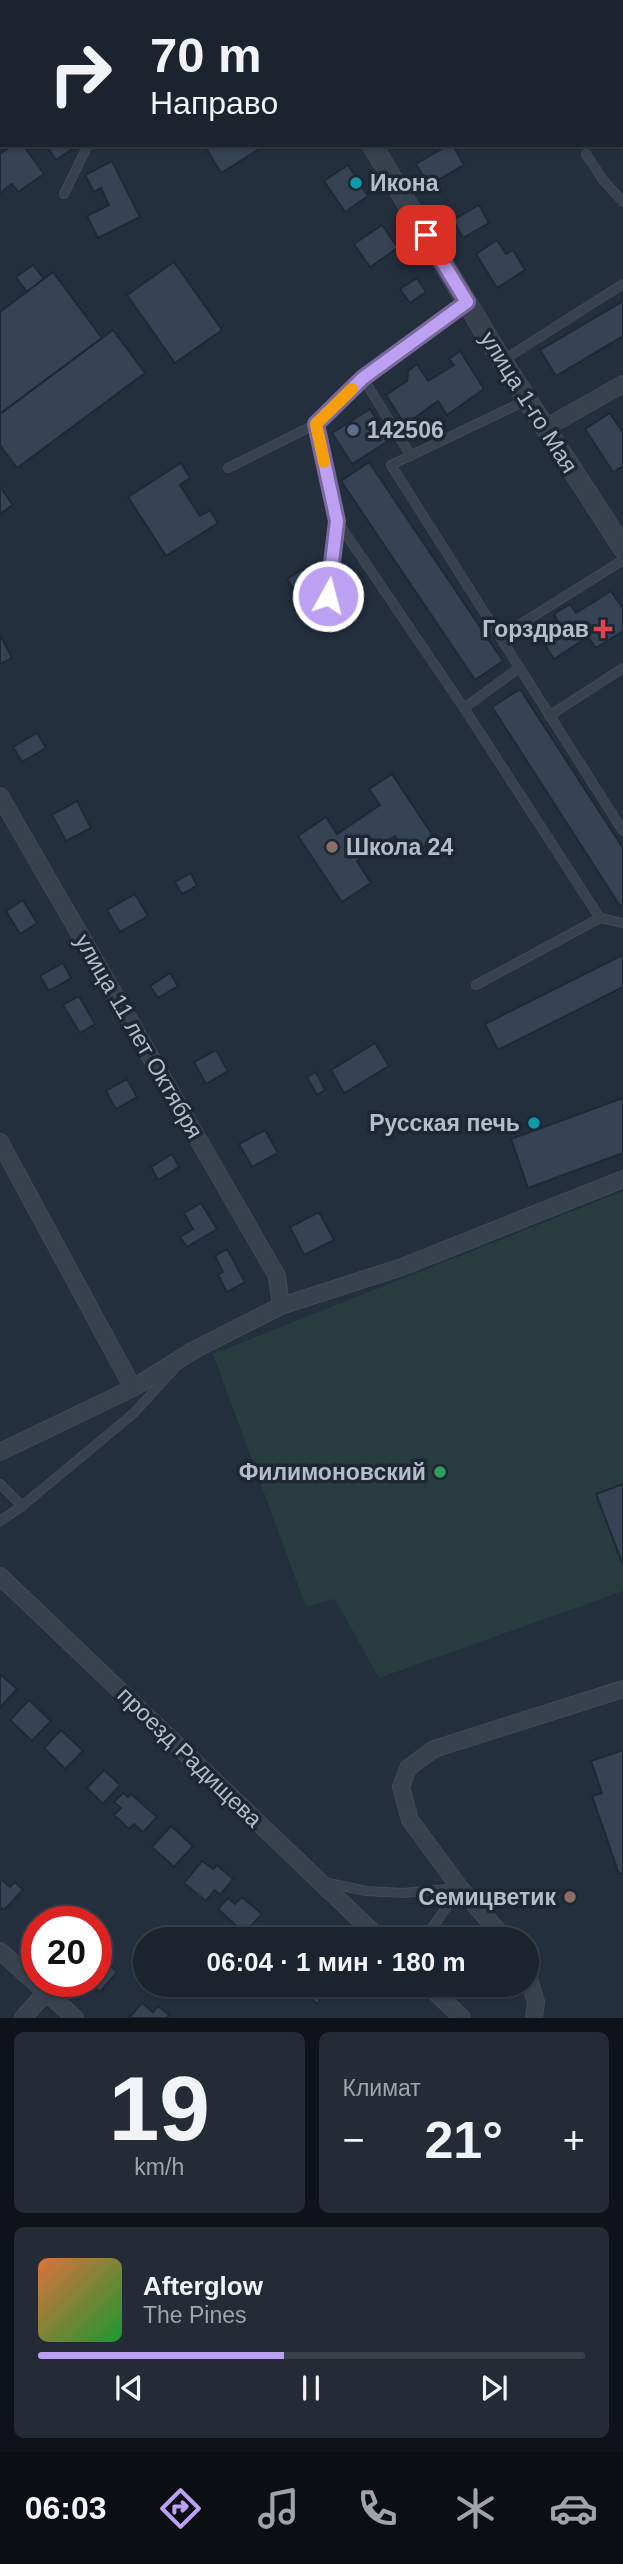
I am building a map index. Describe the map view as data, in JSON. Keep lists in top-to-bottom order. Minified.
{"streets":{"street":["улица 1-го Мая","улица 11 лет Октября","проезд Радищева"]},"places":{"other":["Икона","142506","Школа 24","Русская печь","Филимоновский","Семицветик"],"health":["Горздрав"]},"page":{"turn":["70 m","Направо"],"limit":"20","trip":"06:04 · 1 мин · 180 m","tile":[["19","km/h"],"Климат"],"heat":["−","21°","+"],"song":["Afterglow","The Pines"],"tabs":"06:03"}}
